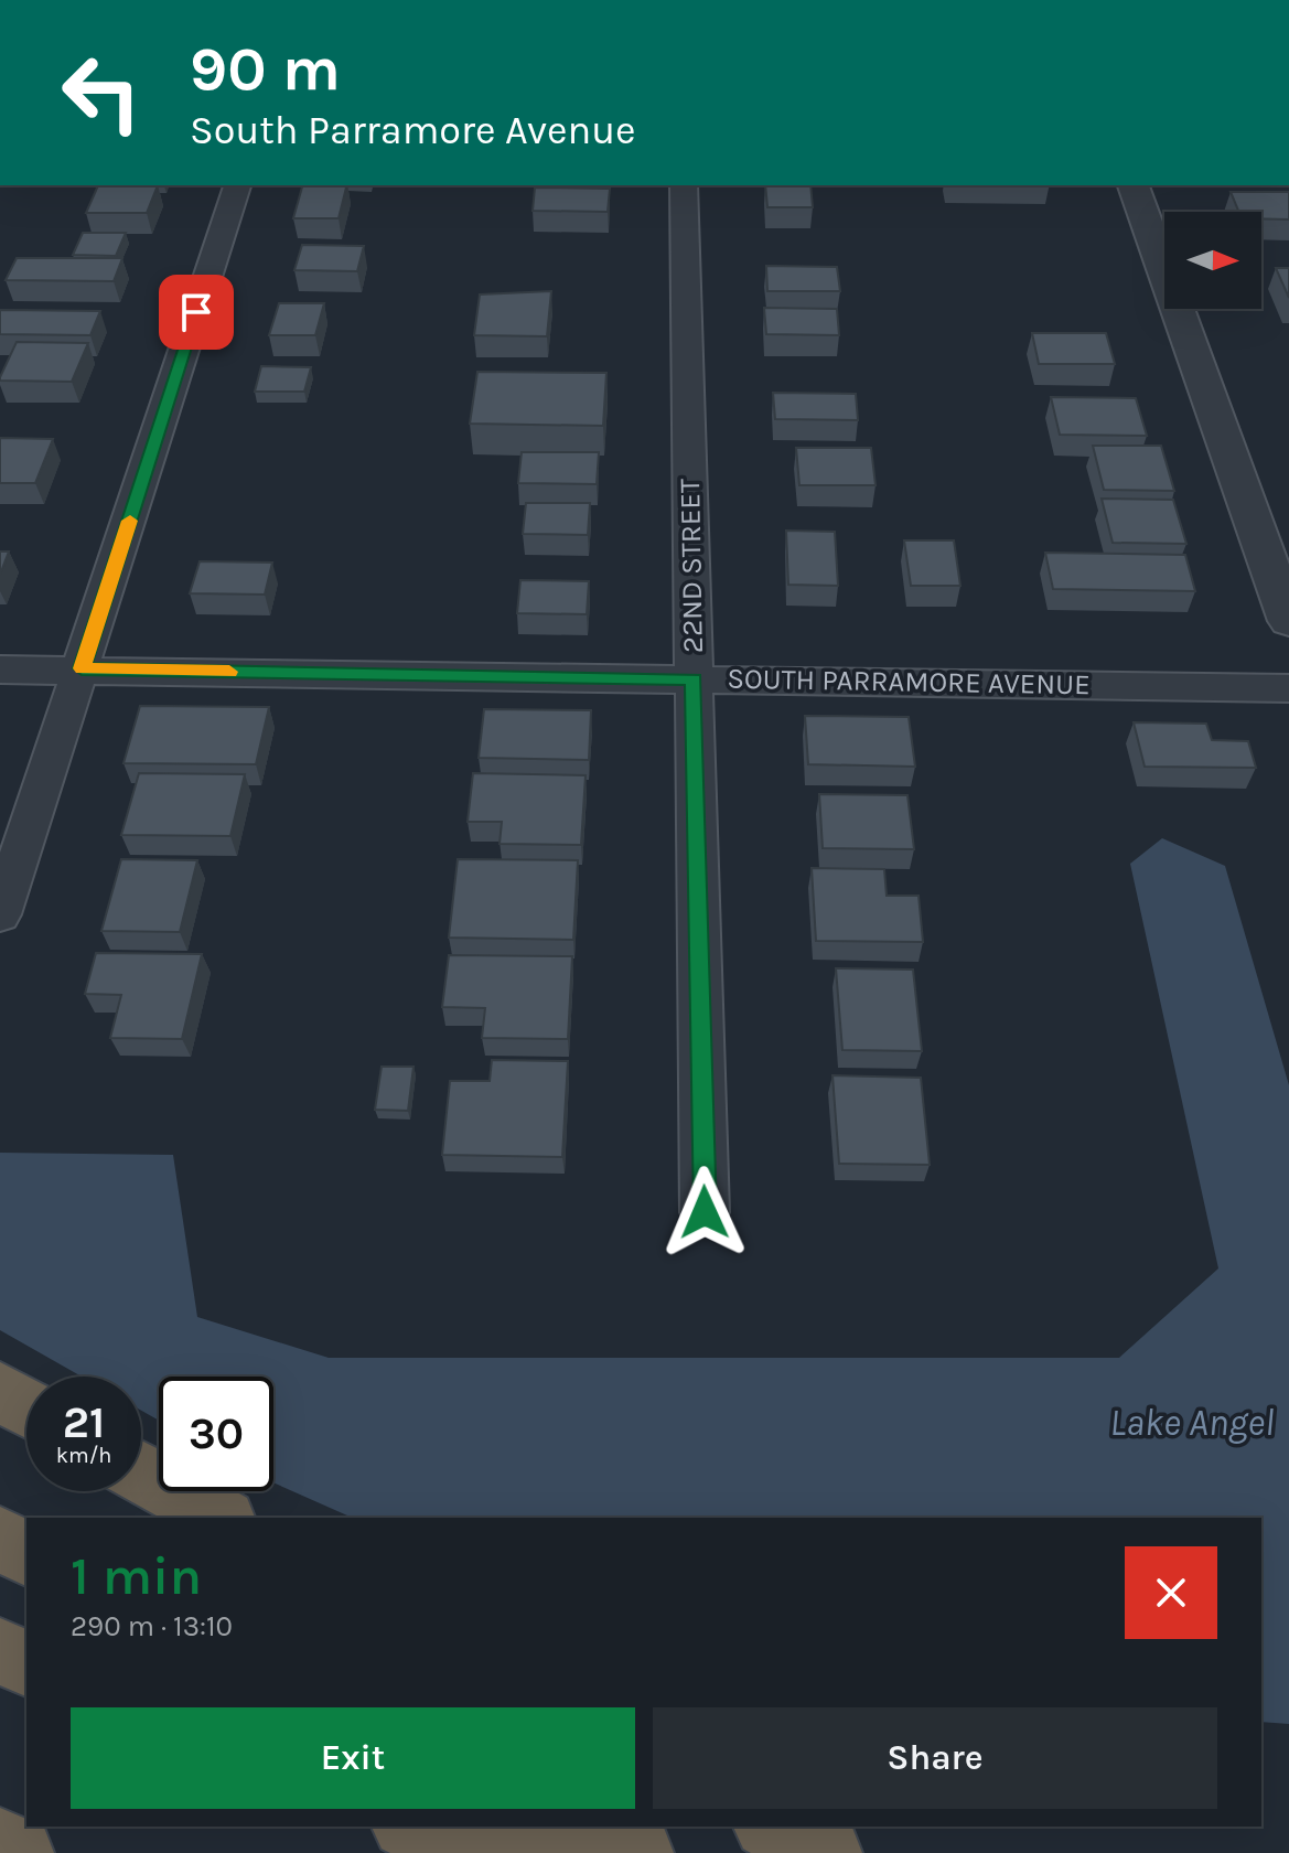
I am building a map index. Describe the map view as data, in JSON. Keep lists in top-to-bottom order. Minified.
{"streets":{"street":["22ND STREET","SOUTH PARRAMORE AVENUE"]},"crossings":[["22ND STREET","SOUTH PARRAMORE AVENUE"]],"water":["Lake Angel"],"north":"right","page":{"turn":["90 m","South Parramore Avenue"],"speed":"21 km/h","limit":"30","heading":["1 min","290 m · 13:10"],"buttons":["Exit","Share"]}}
